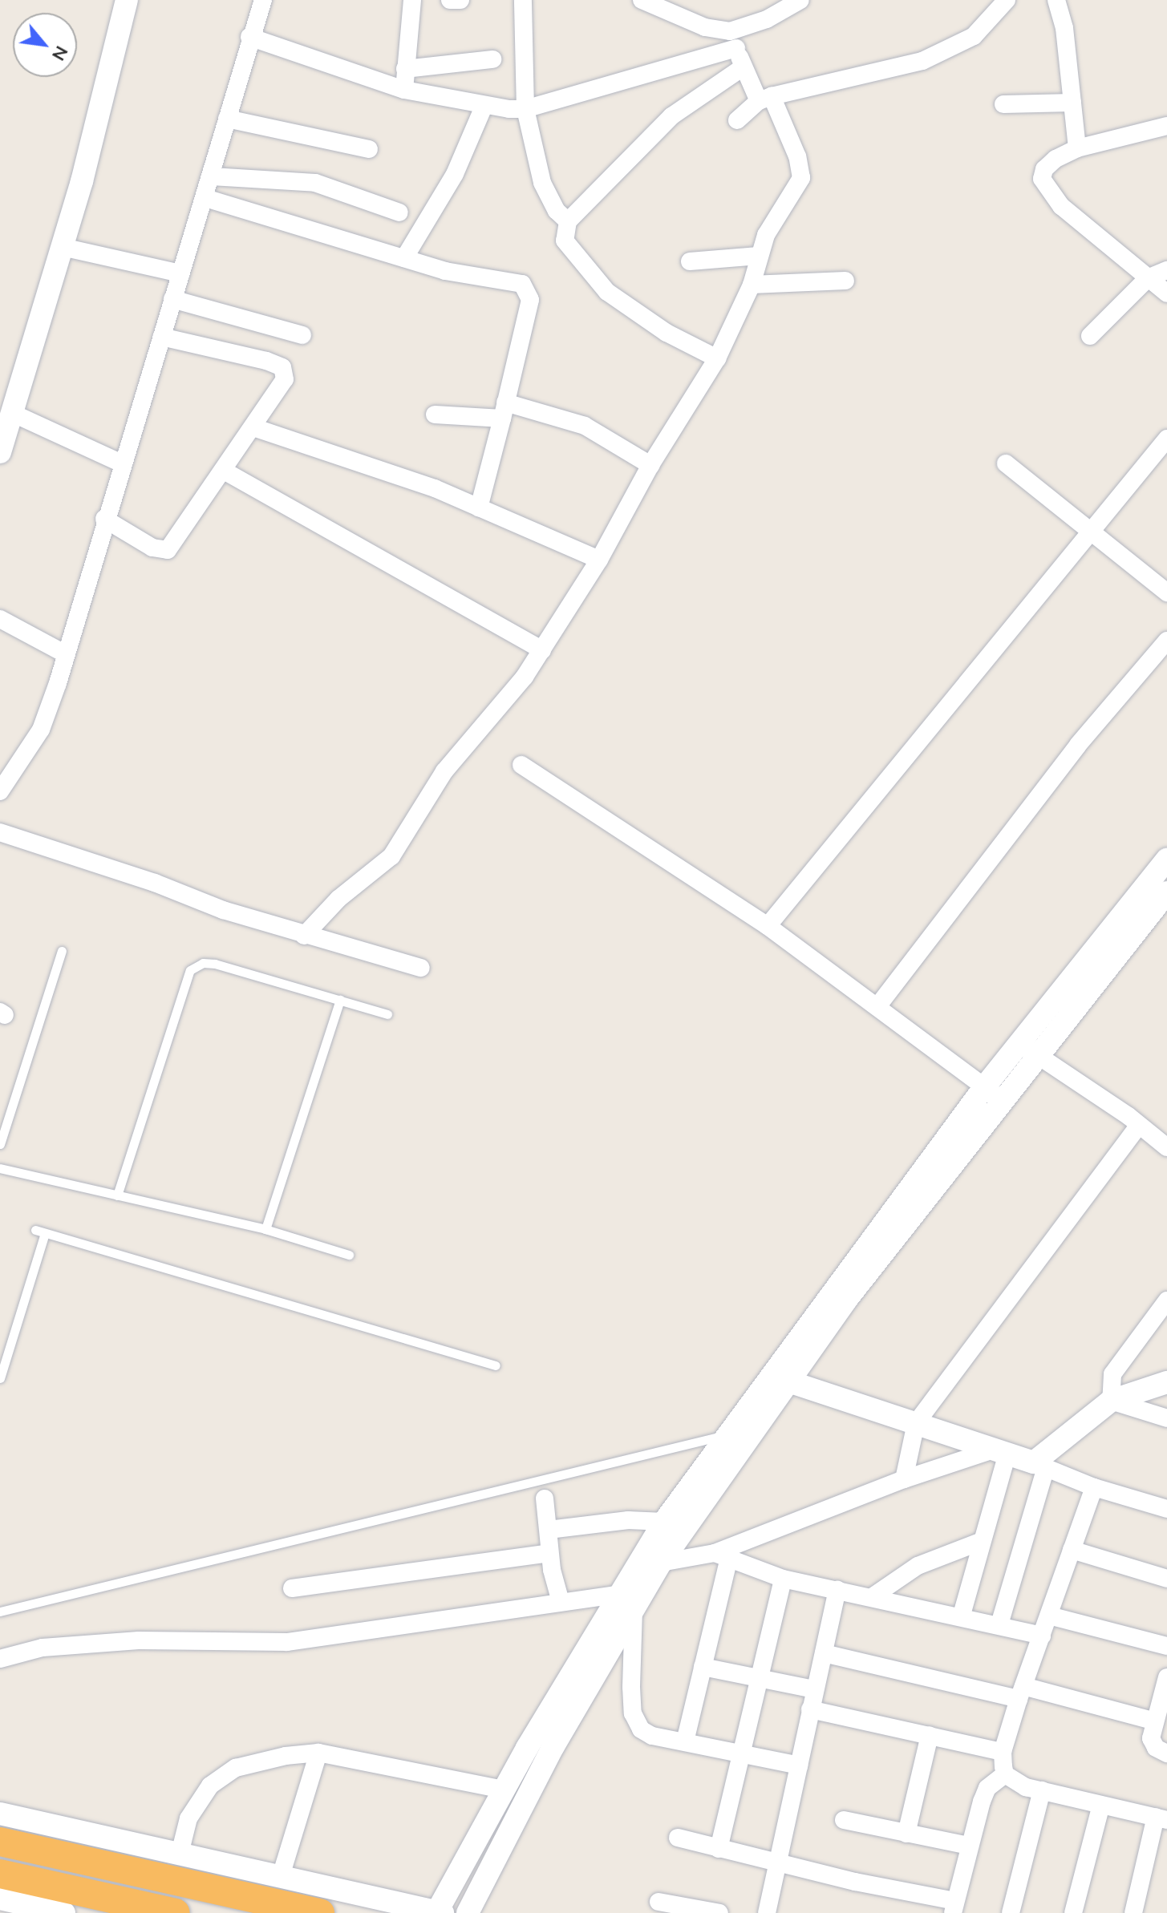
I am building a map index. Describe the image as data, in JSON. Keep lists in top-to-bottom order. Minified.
{"north":"bottom right"}
